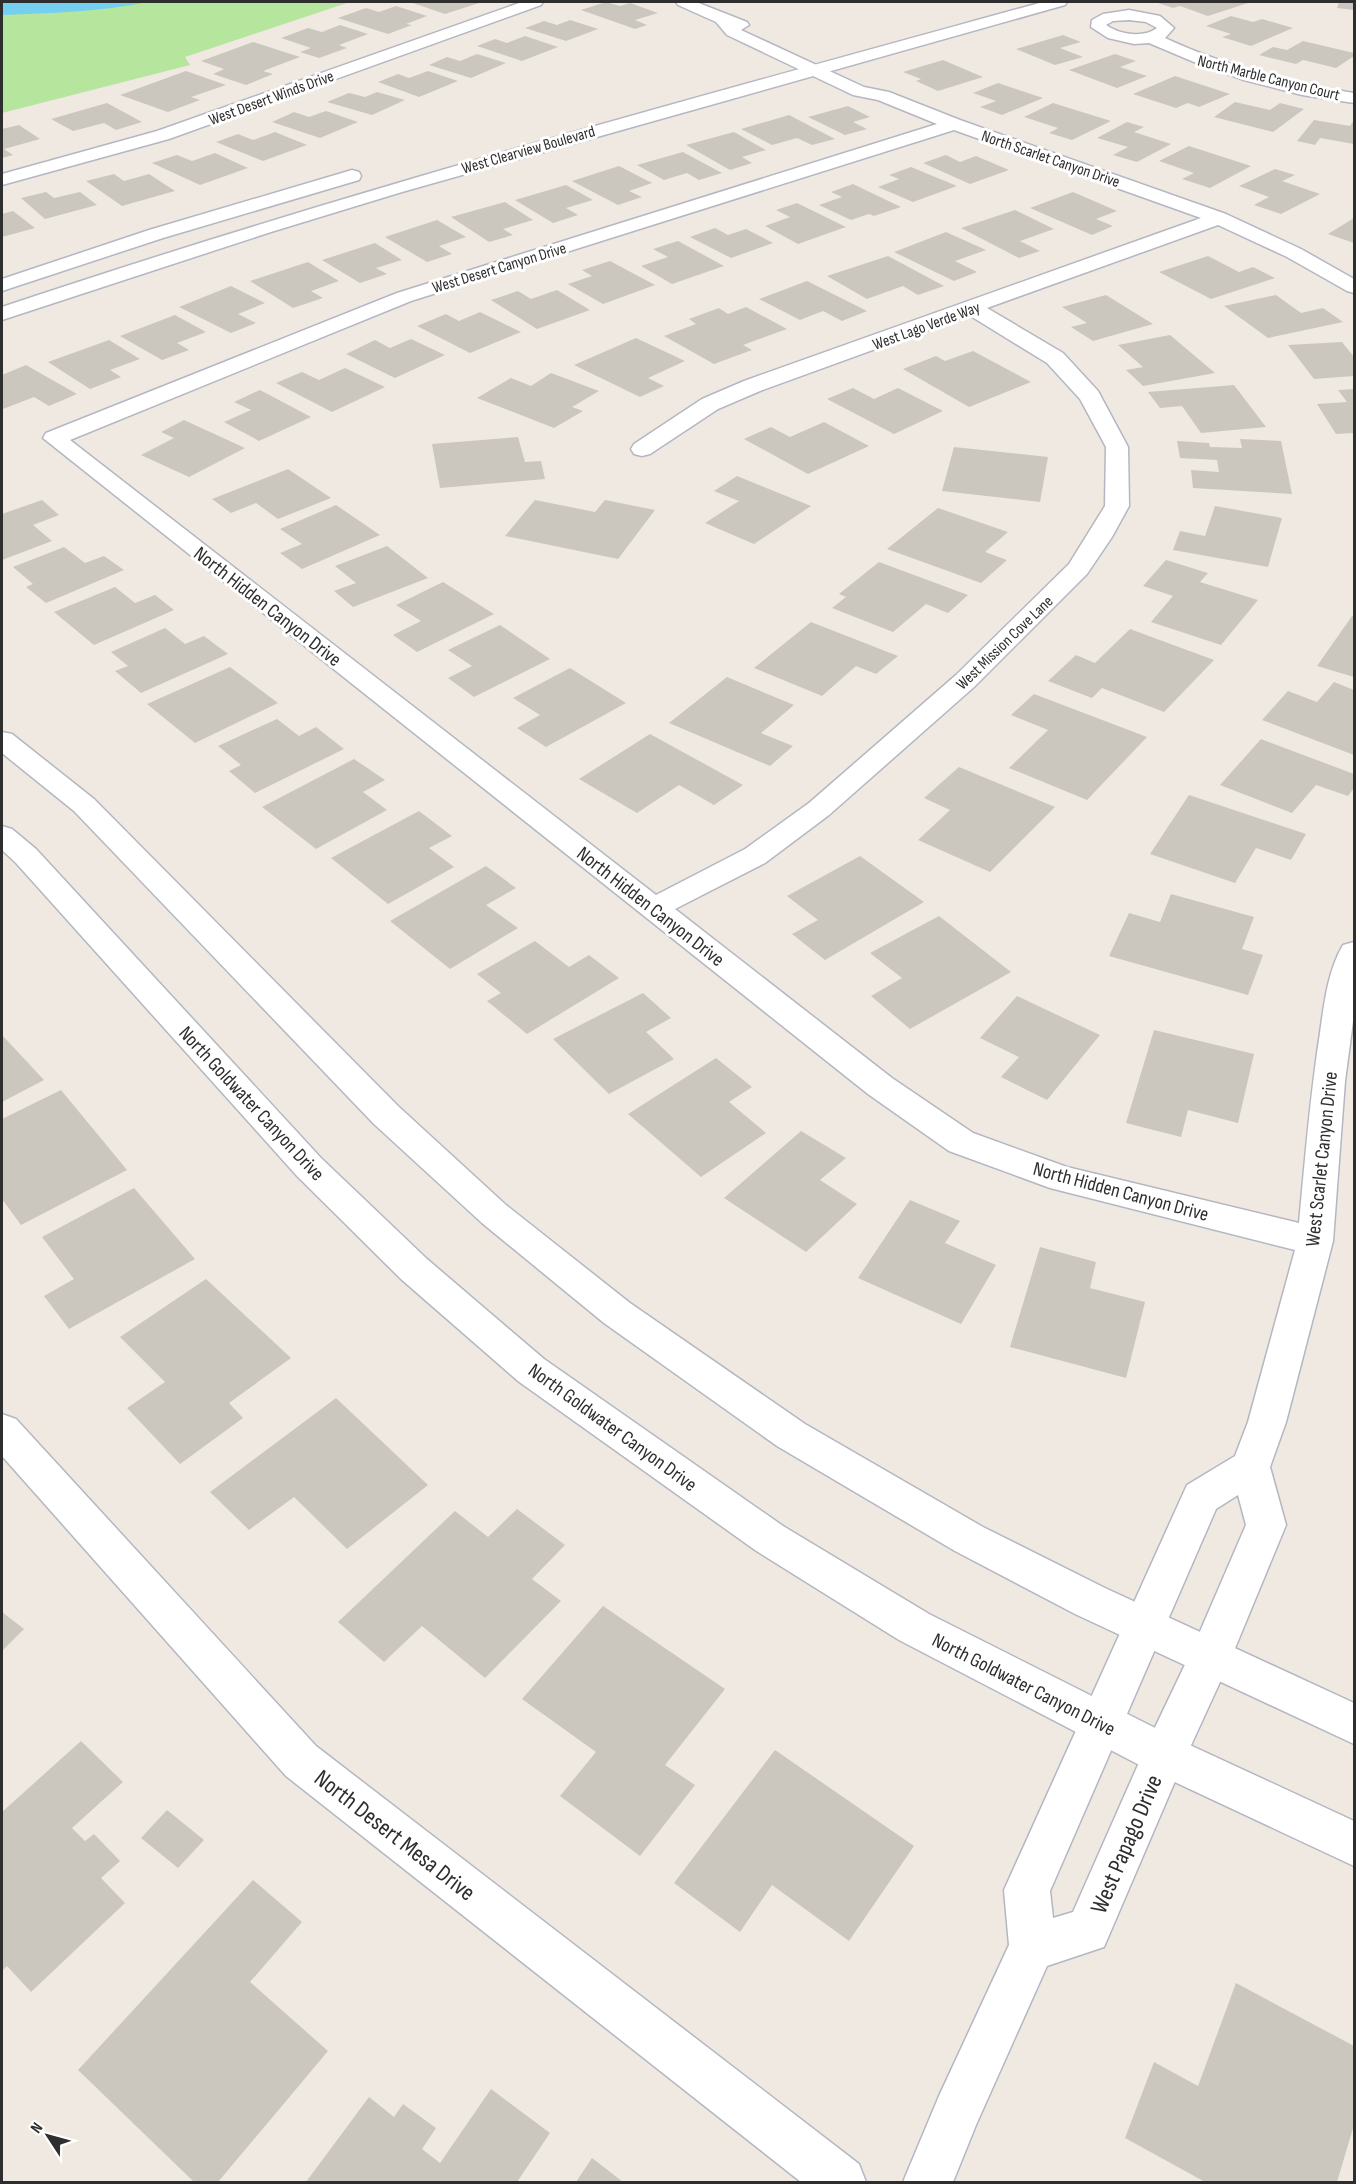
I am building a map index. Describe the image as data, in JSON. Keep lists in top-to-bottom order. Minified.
{"streets":{"street":["North Marble Canyon Court","West Desert Winds Drive","West Clearview Boulevard","North Scarlet Canyon Drive","West Desert Canyon Drive","West Lago Verde Way","North Hidden Canyon Drive","West Mission Cove Lane","North Goldwater Canyon Drive","West Scarlet Canyon Drive","North Desert Mesa Drive","West Papago Drive"]},"crossings":[["West Clearview Boulevard","North Scarlet Canyon Drive"],["North Scarlet Canyon Drive","West Desert Canyon Drive"],["North Scarlet Canyon Drive","West Lago Verde Way"],["West Desert Canyon Drive","North Hidden Canyon Drive"],["West Lago Verde Way","West Mission Cove Lane"],["North Hidden Canyon Drive","West Mission Cove Lane"],["North Hidden Canyon Drive","West Scarlet Canyon Drive"],["North Goldwater Canyon Drive","West Papago Drive"]],"north":"top left"}
